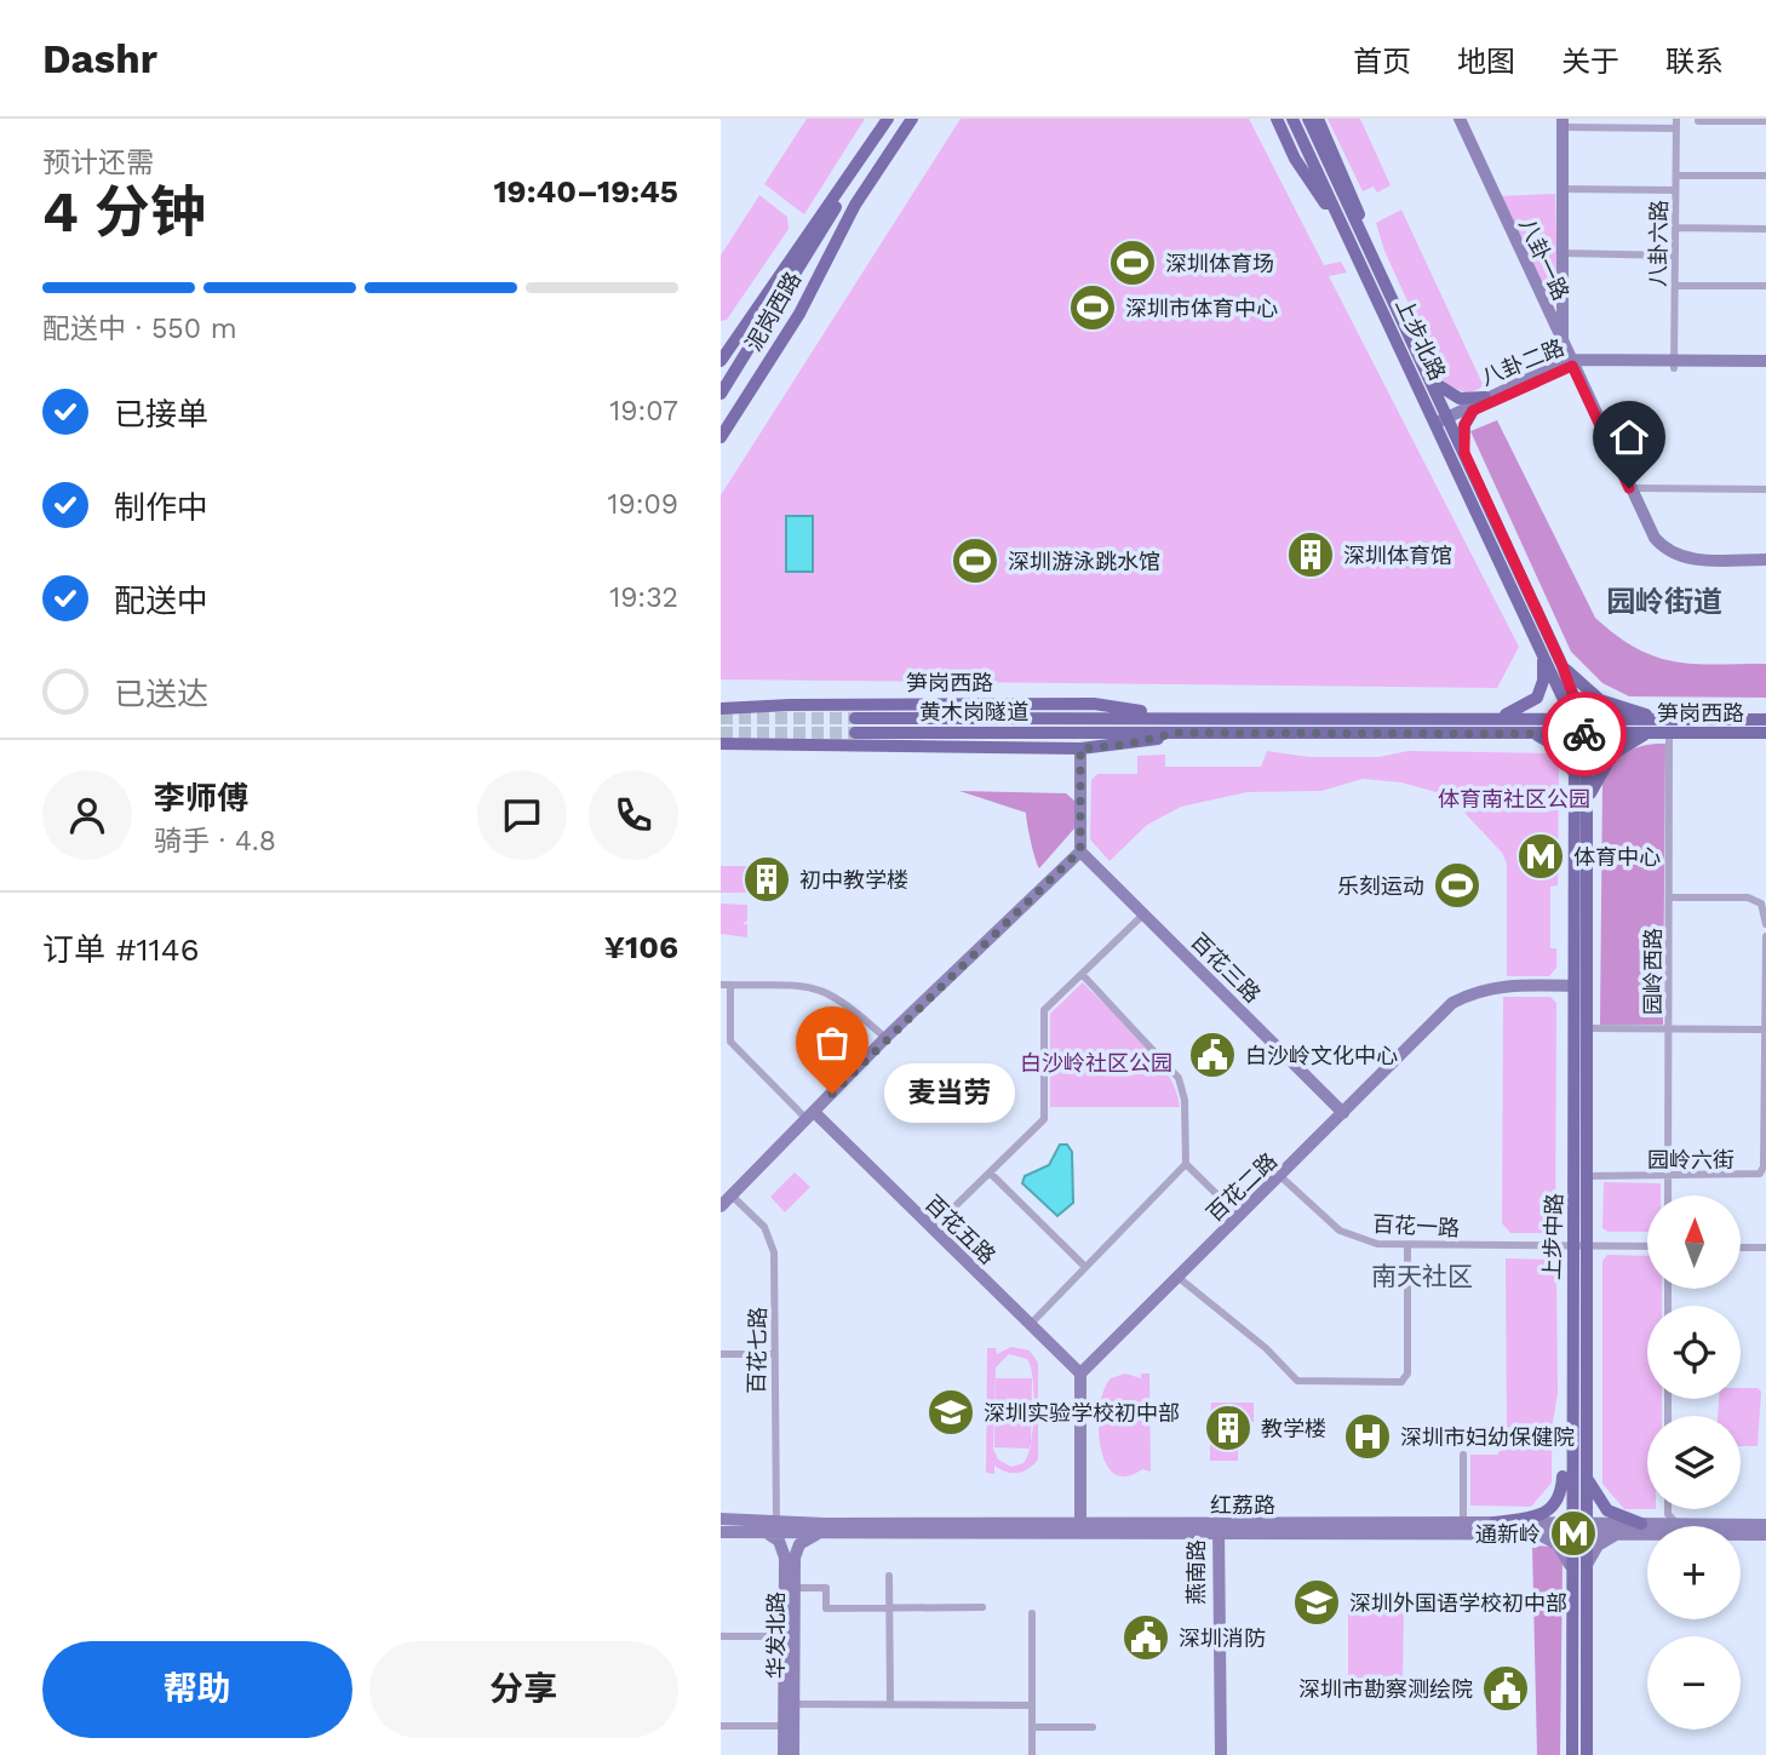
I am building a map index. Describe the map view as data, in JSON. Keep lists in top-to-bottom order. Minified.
{"streets":{"main road":["泥岗西路","上步北路","笋岗西路","黄木岗隧道","上步中路"],"street":["八卦六路","八卦一路","八卦二路","百花三路","园岭西路","园岭六街","百花二路","百花一路","百花五路","百花七路","红荔路","燕南路","华发北路"]},"crossings":[["八卦六路","八卦二路"],["八卦一路","八卦二路"],["上步北路","八卦二路"],["上步北路","笋岗西路"],["上步北路","上步中路"],["笋岗西路","黄木岗隧道"],["笋岗西路","园岭西路"],["笋岗西路","上步中路"],["百花三路","百花二路"],["园岭西路","园岭六街"],["园岭六街","上步中路"],["百花二路","百花一路"],["百花二路","百花五路"],["百花二路","上步中路"],["百花一路","上步中路"],["上步中路","红荔路"],["百花七路","红荔路"],["红荔路","燕南路"],["红荔路","华发北路"]],"districts":["园岭街道","南天社区"],"parks":["体育南社区公园","白沙岭社区公园"],"places":{"sports":["深圳体育场","深圳市体育中心","深圳游泳跳水馆","乐刻运动"],"building":["深圳体育馆","初中教学楼","教学楼"],"metro station":["体育中心","通新岭"],"public building":["白沙岭文化中心","深圳消防","深圳市勘察测绘院"],"other":["麦当劳"],"school or university":["深圳实验学校初中部","深圳外国语学校初中部"],"hospital":["深圳市妇幼保健院"]},"north":"top","page":{"header":"Dashr","nav":["首页","地图","关于","联系"],"heading":["4 分钟","预计还需","19:40–19:45"],"panel":["李师傅","骑手 · 4.8","订单 #1146","¥106"],"bar":"配送中 · 550 m","list":[["已接单","19:07"],["制作中","19:09"],["配送中","19:32"],"已送达"],"bubble":"麦当劳","map_buttons":["+","−"],"buttons":["帮助","分享"]}}
